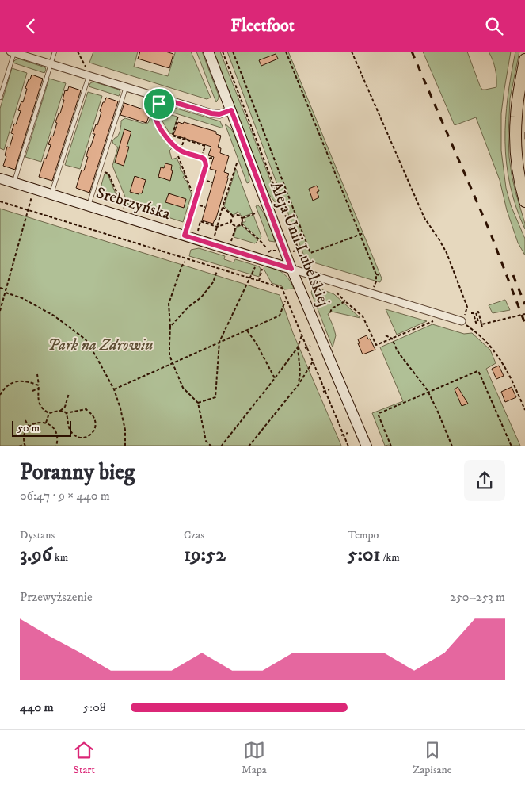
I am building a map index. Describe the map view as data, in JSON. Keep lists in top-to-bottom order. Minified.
{"streets":{"street":["Srebrzyńska","Aleja Unii Lubelskiej"]},"crossings":[["Srebrzyńska","Aleja Unii Lubelskiej"]],"parks":["Park na Zdrowiu"],"scale_bar":"50 m","page":{"header":"Fleetfoot","scale":"50 m","heading":["Poranny bieg","06:47 · 9 × 440 m"],"stats":[["Dystans","3.96 km"],["Czas","19:52"],["Tempo","5:01 /km"]],"chart":["Przewyższenie","250–253 m"],"list":[{"name":"440 m","note":"5:08"}],"tabs":["Start","Mapa","Zapisane"]}}
